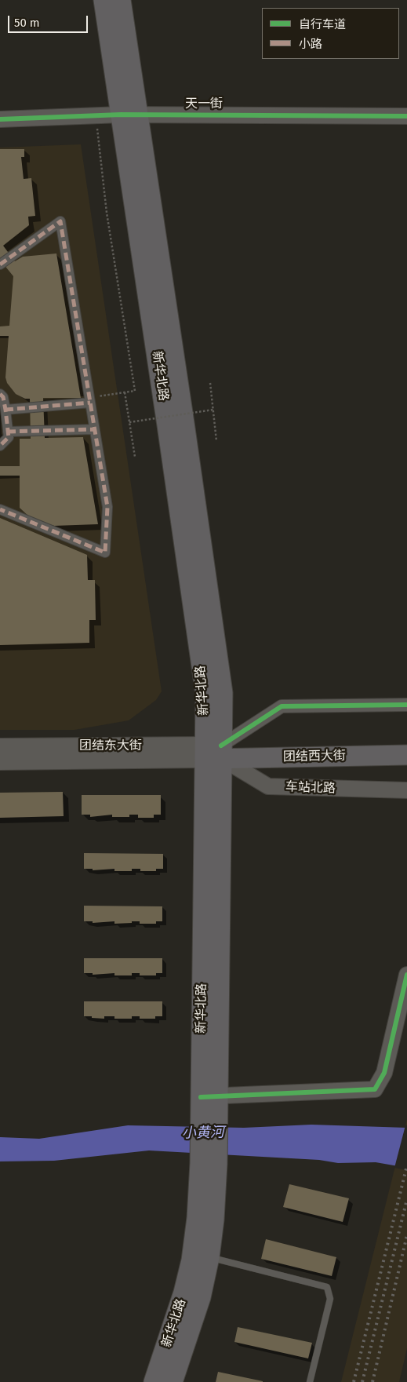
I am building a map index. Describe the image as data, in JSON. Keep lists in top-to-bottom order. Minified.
{"streets":{"main road":["新华北路","团结东大街","团结西大街"],"street":["天一街","车站北路"]},"crossings":[["天一街","新华北路"],["新华北路","团结东大街"],["新华北路","团结西大街"],["新华北路","车站北路"],["团结东大街","团结西大街"],["团结东大街","车站北路"],["团结西大街","车站北路"]],"water":["小黄河"],"legend":["自行车道","小路"],"scale_bar":"50 m"}
